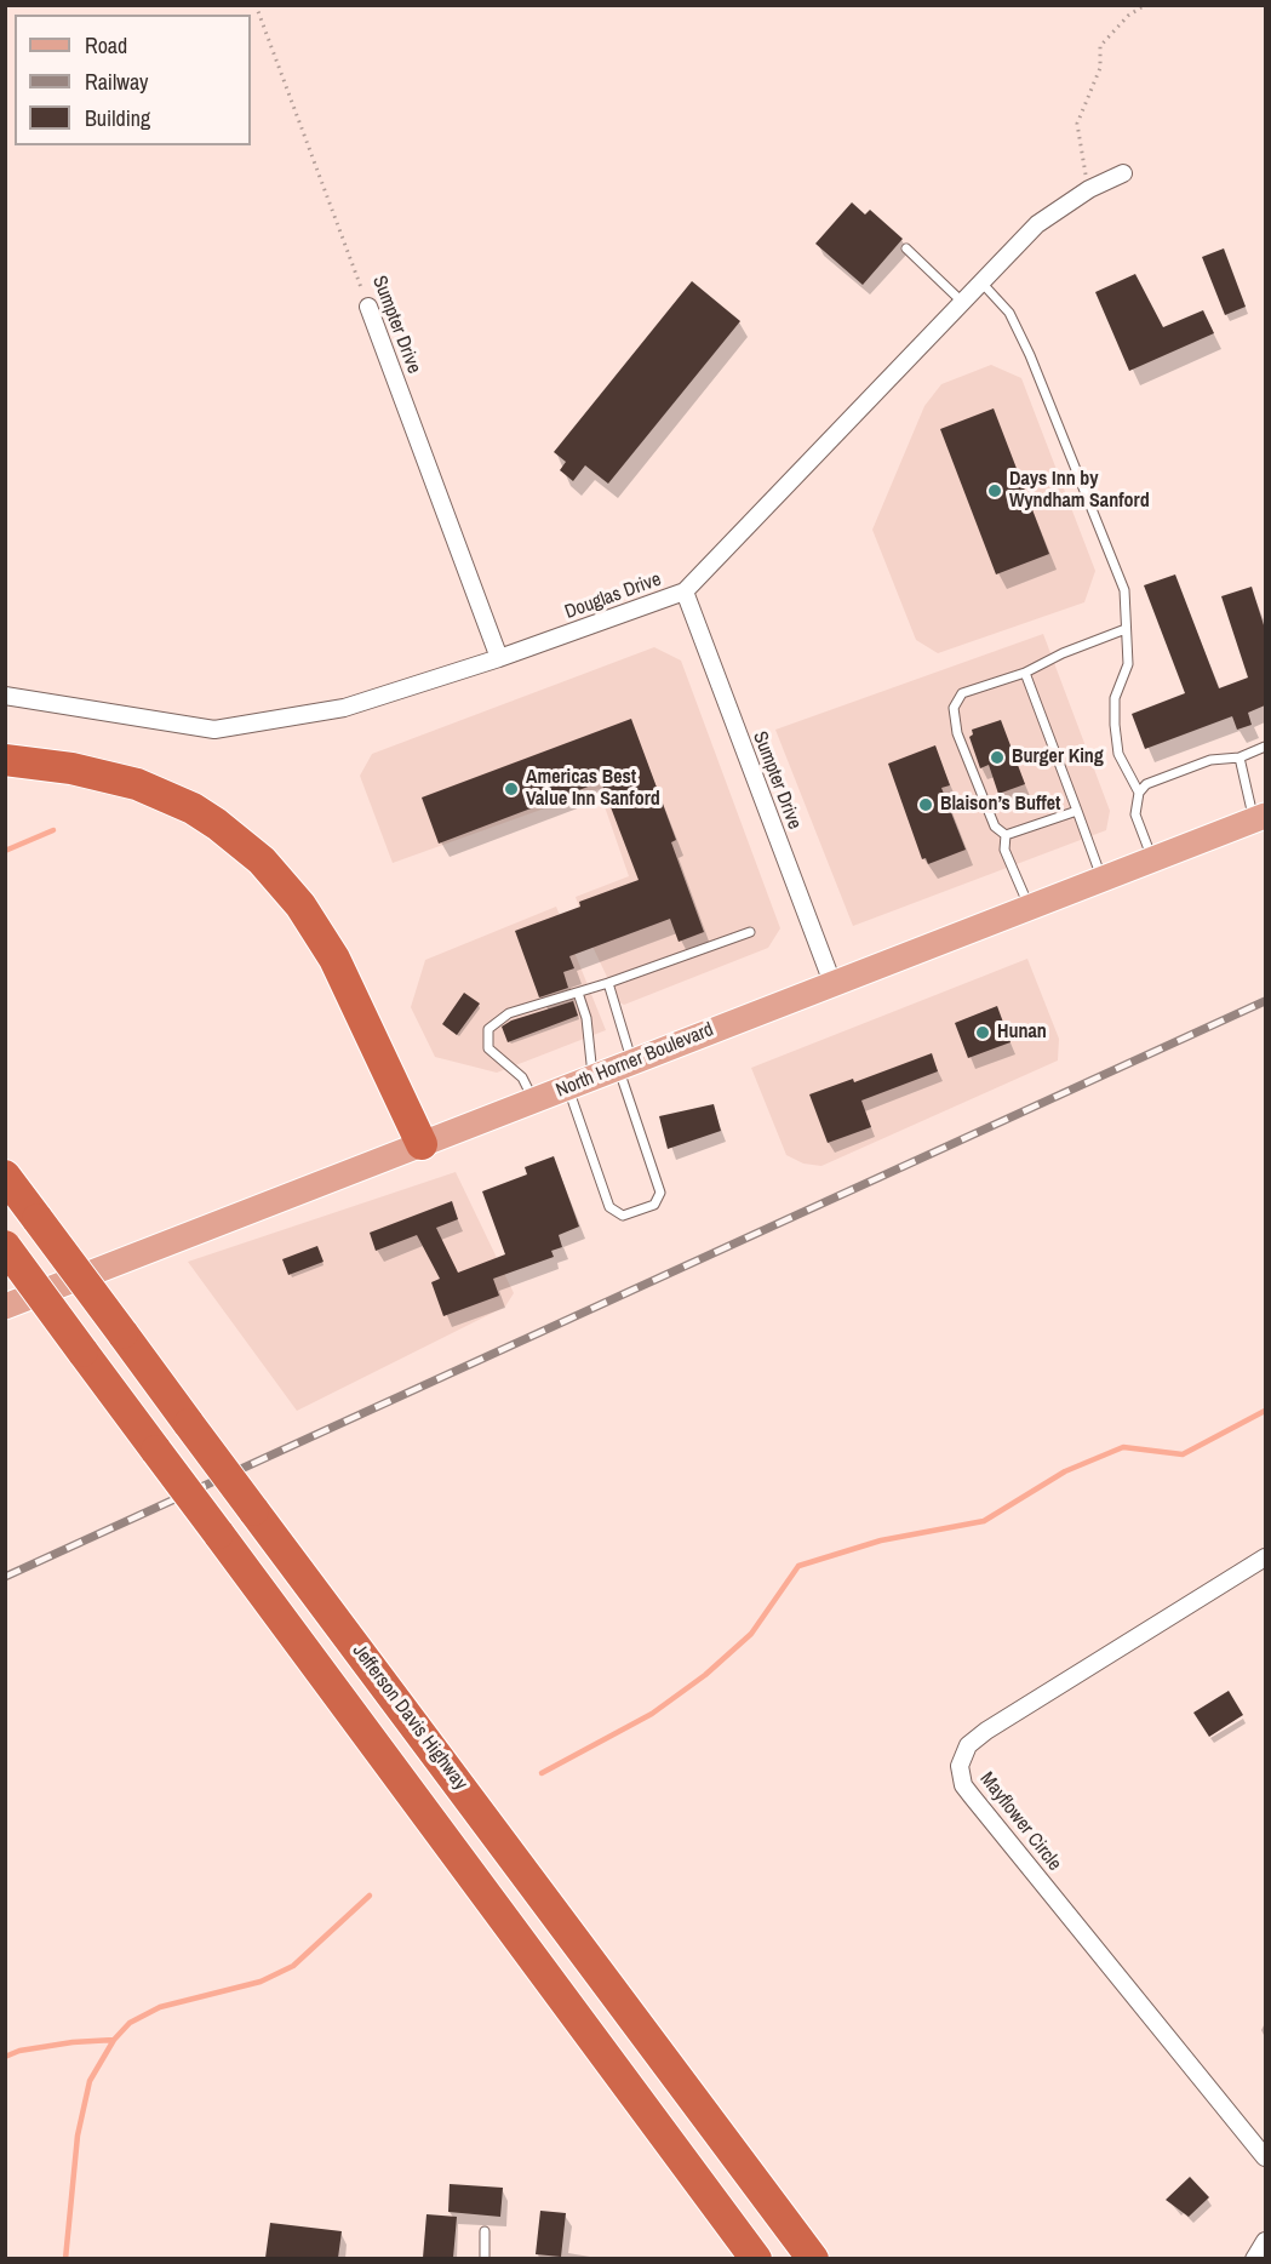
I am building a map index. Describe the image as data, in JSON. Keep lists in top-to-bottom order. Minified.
{"streets":{"highway":["Jefferson Davis Highway"],"main road":["North Horner Boulevard"],"street":["Sumpter Drive","Douglas Drive","Mayflower Circle"]},"crossings":[["Sumpter Drive","Douglas Drive"],["Sumpter Drive","North Horner Boulevard"]],"places":["Days Inn by Wyndham Sanford","Burger King","Americas Best Value Inn Sanford","Blaison’s Buffet","Hunan"],"legend":["Road","Railway","Building"]}
